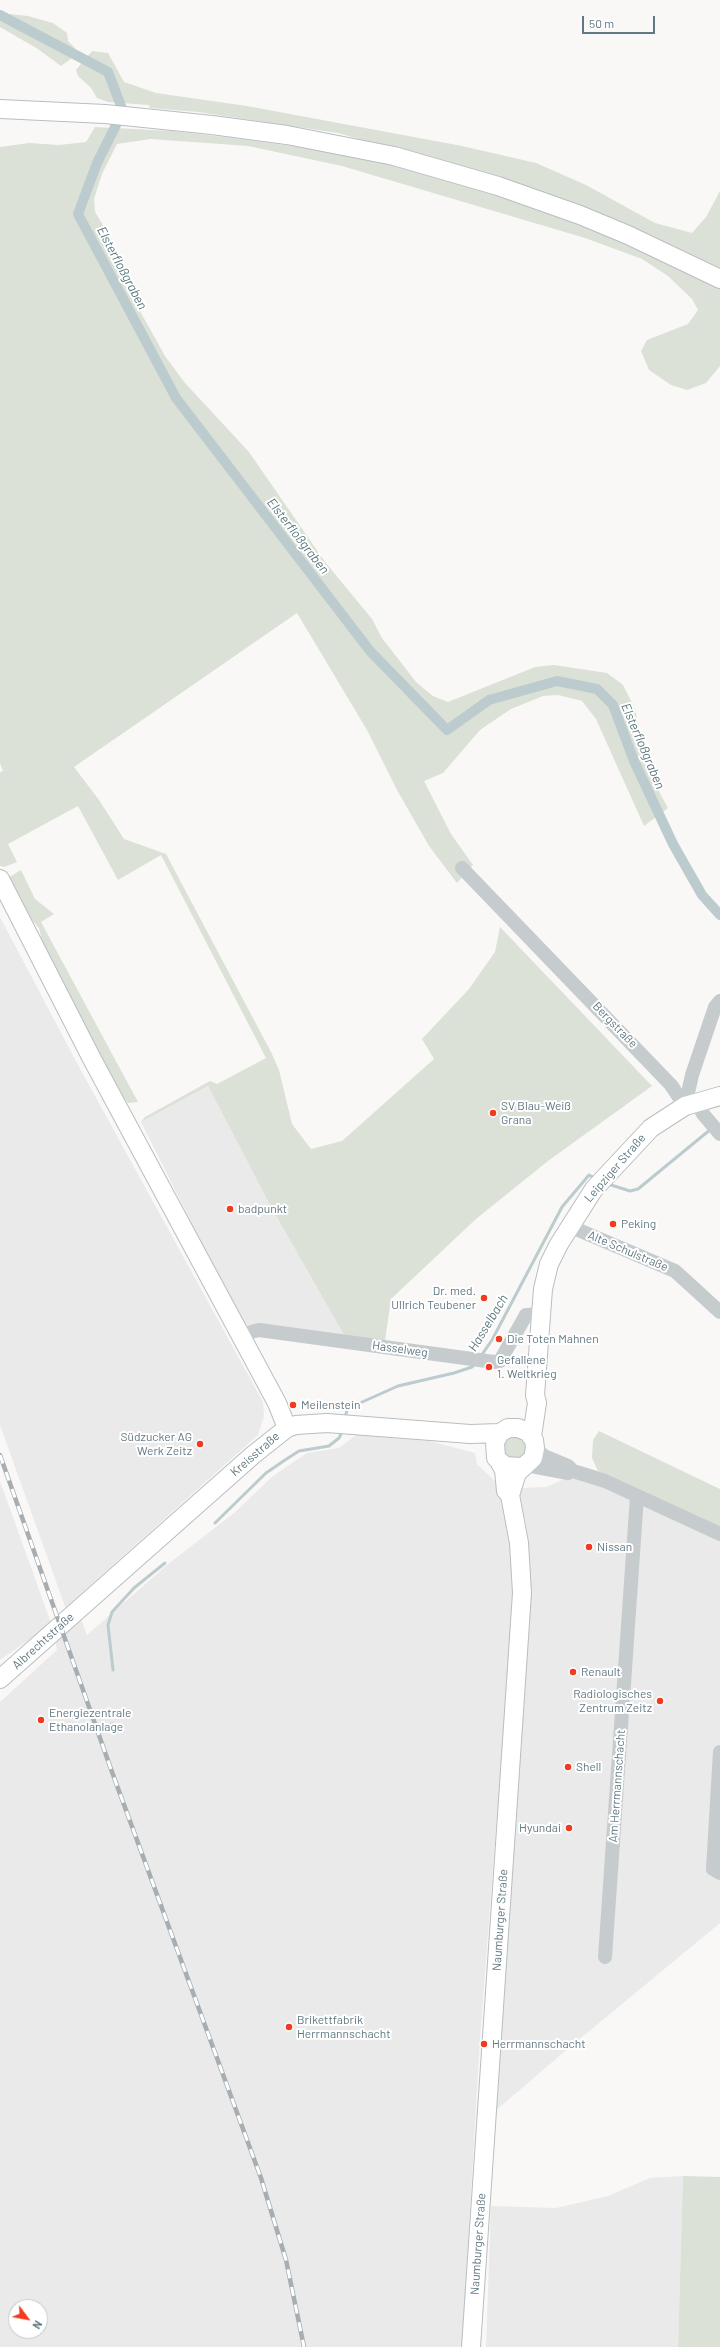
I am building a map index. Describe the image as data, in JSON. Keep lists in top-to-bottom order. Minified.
{"streets":{"main road":["Leipziger Straße","Kreisstraße","Albrechtstraße","Naumburger Straße"],"street":["Bergstraße","Alte Schulstraße","Hasselweg","Am Herrmannschacht"]},"crossings":[["Bergstraße","Leipziger Straße"],["Leipziger Straße","Alte Schulstraße"],["Leipziger Straße","Hasselweg"],["Leipziger Straße","Kreisstraße"],["Leipziger Straße","Naumburger Straße"],["Kreisstraße","Albrechtstraße"],["Kreisstraße","Naumburger Straße"]],"water":["Elsterfloßgraben","Hasselbach"],"places":["SV Blau-Weiß Grana","badpunkt","Peking","Dr. med. Ullrich Teubener","Die Toten Mahnen","Gefallene 1. Weltkrieg","Meilenstein","Südzucker AG Werk Zeitz","Nissan","Renault","Radiologisches Zentrum Zeitz","Energiezentrale Ethanolanlage","Shell","Hyundai","Brikettfabrik Herrmannschacht","Herrmannschacht"],"scale_bar":"50 m","north":"bottom right"}
